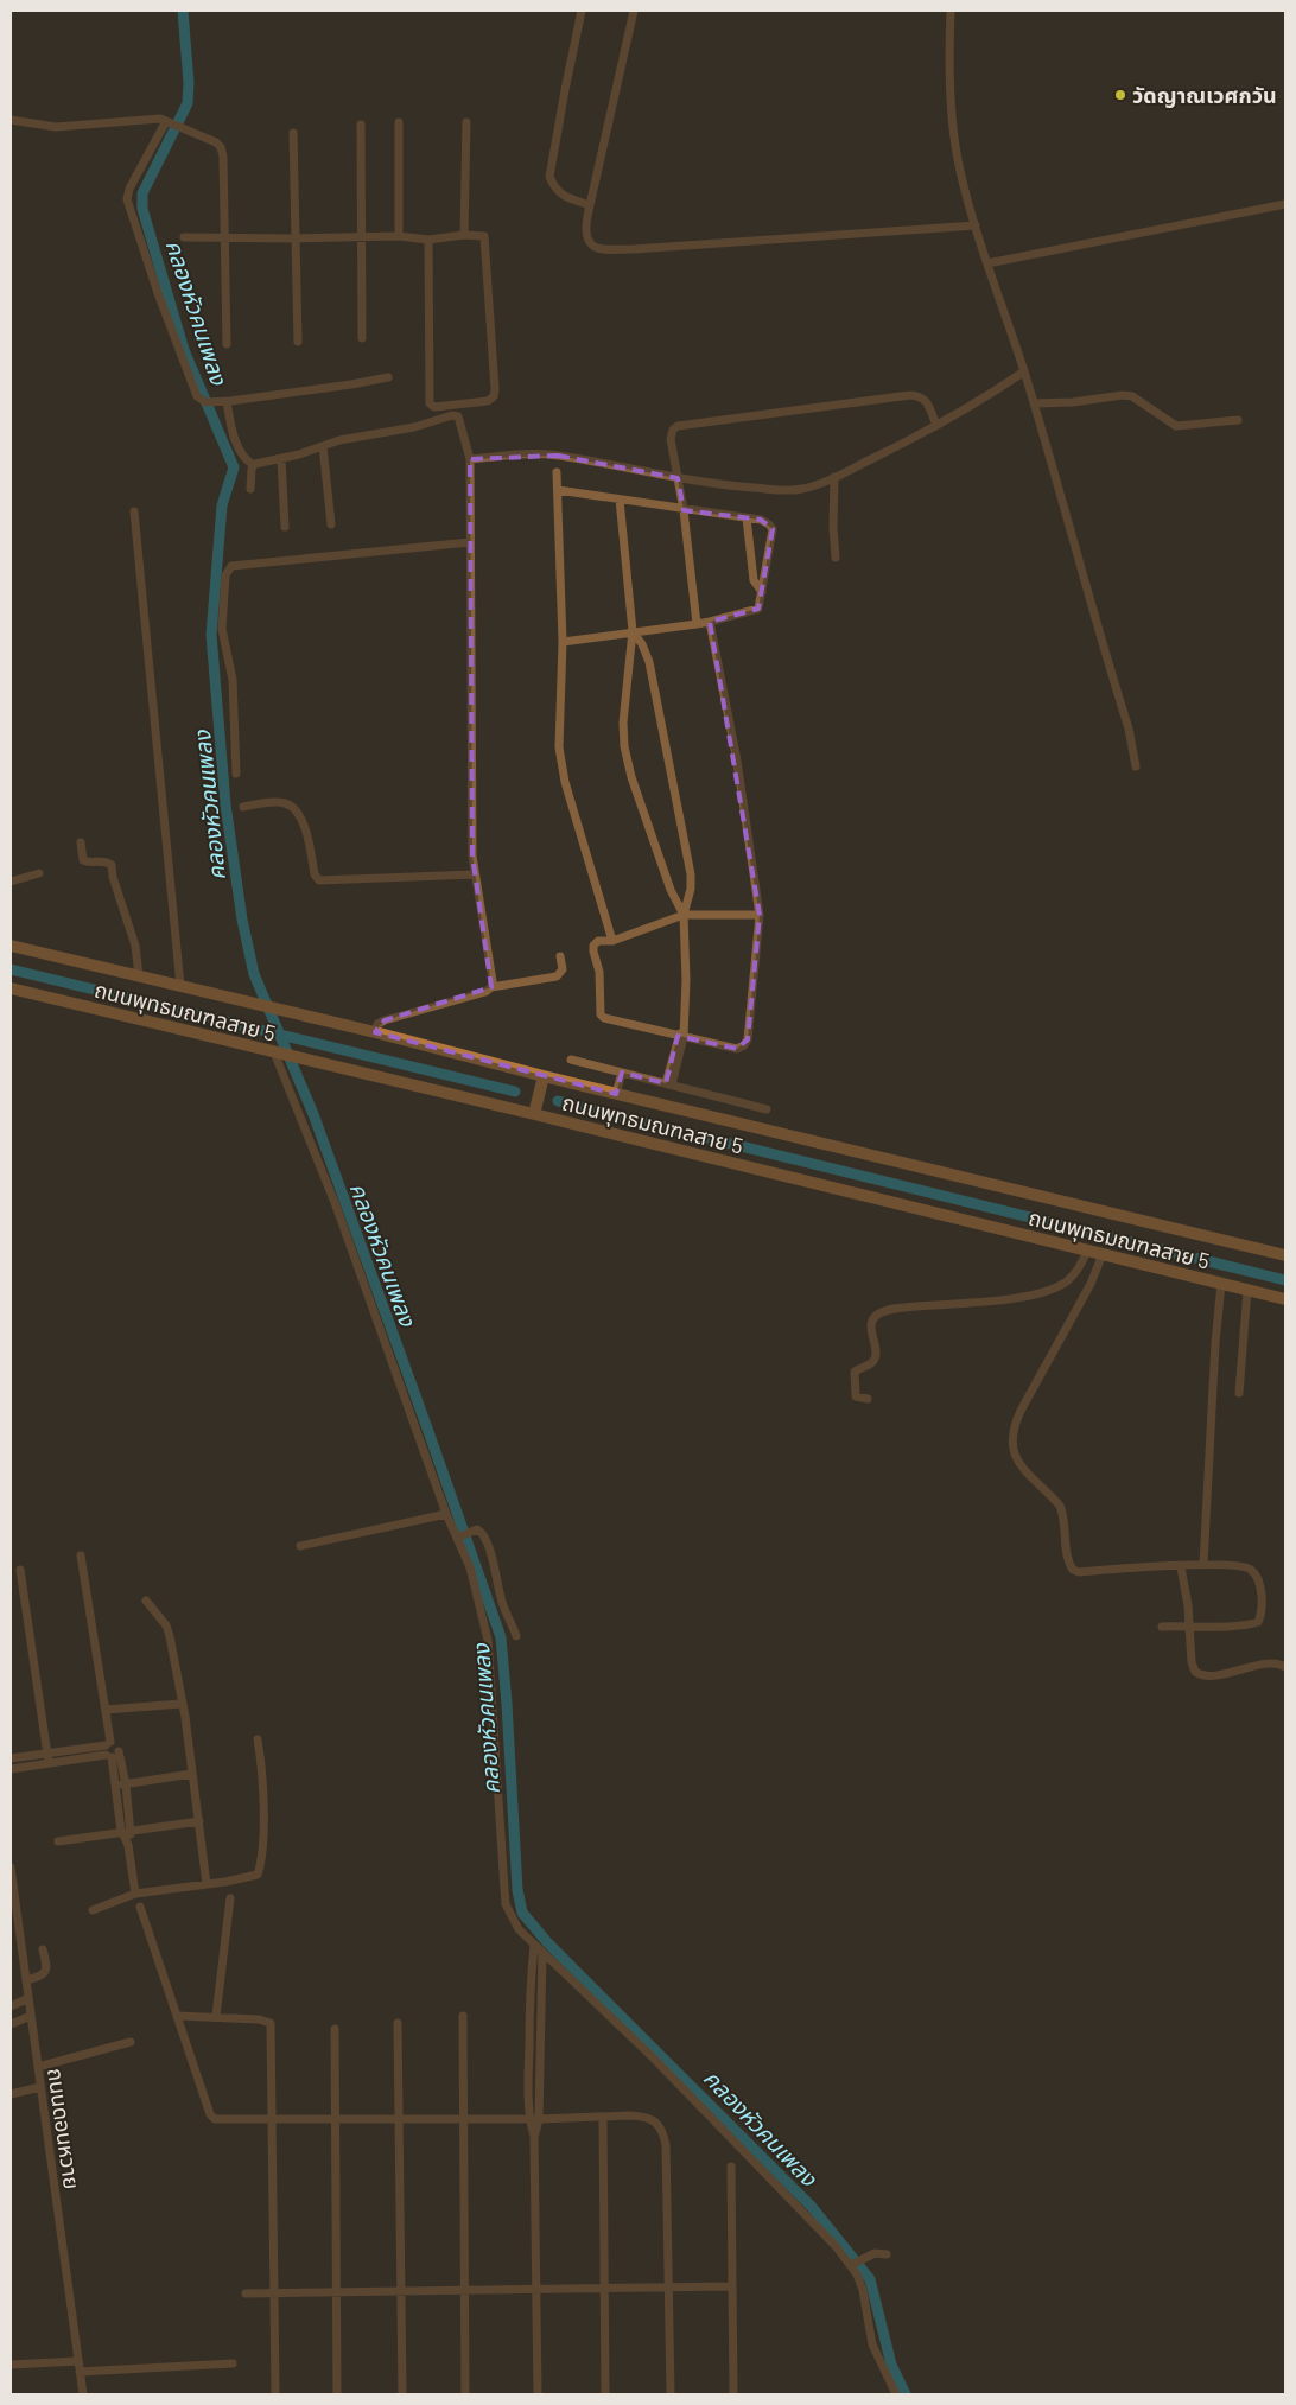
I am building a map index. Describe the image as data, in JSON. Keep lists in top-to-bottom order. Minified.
{"streets":{"main road":["ถนนพุทธมณฑลสาย 5"],"street":["ถนนดอนหวาย"]},"water":["คลองหัวคนเพลง"],"places":["วัดญาณเวศกวัน"]}
